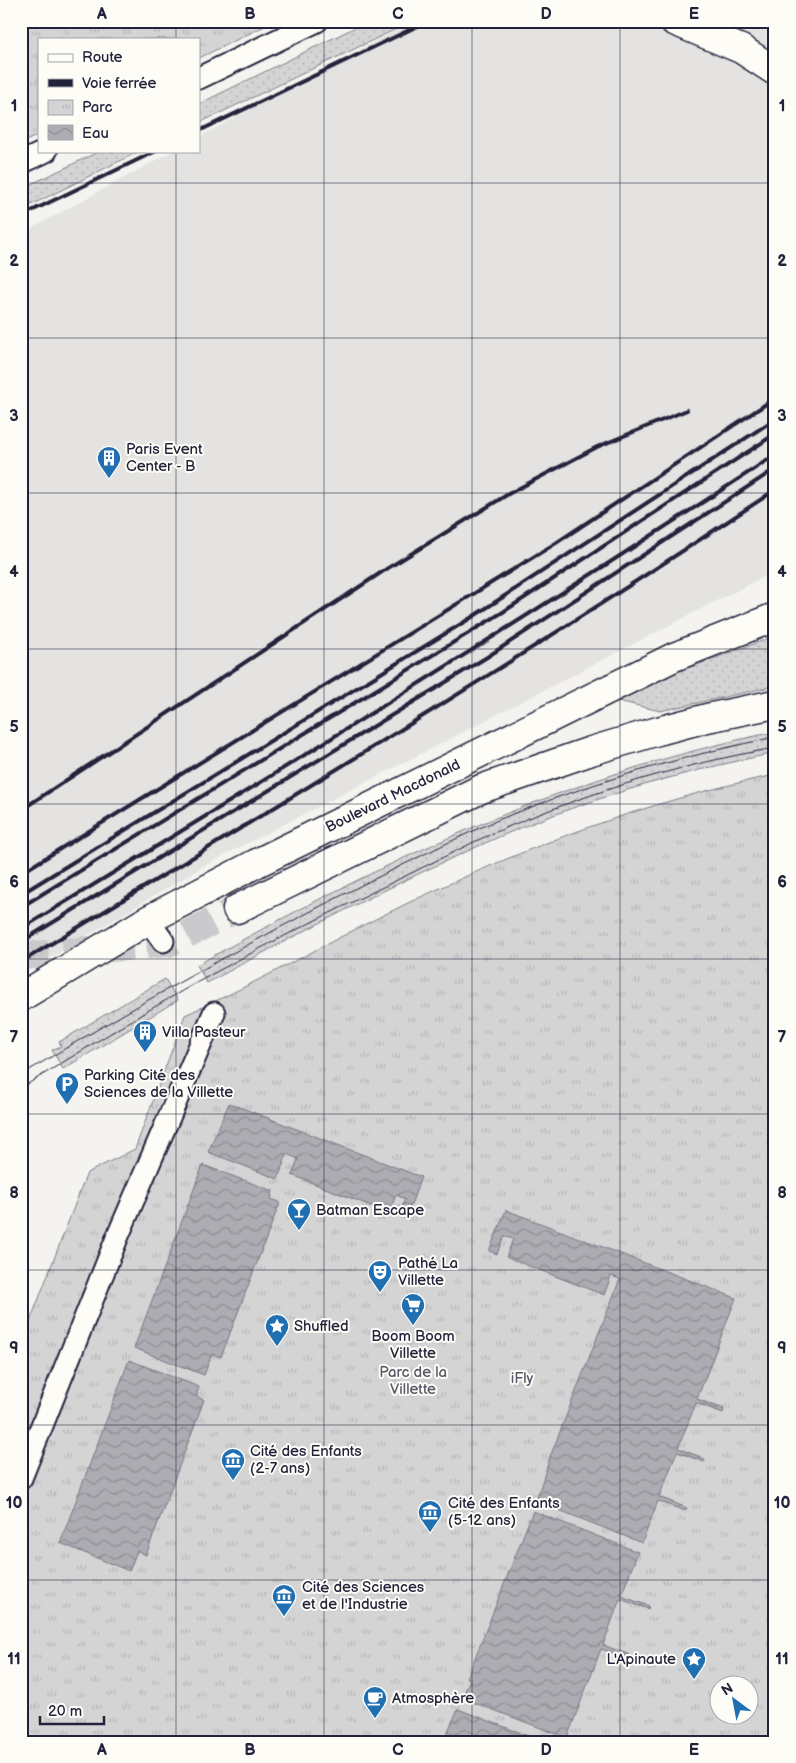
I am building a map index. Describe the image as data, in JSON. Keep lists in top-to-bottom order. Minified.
{"streets":{"main road":["Boulevard Macdonald"]},"parks":["Parc de la Villette","iFly"],"places":{"building":["Paris Event Center - B","Villa Pasteur"],"parking":["Parking Cité des Sciences de la Villette"],"bar":["Batman Escape"],"theatre":["Pathé La Villette"],"supermarket":["Boom Boom Villette"],"place":["Shuffled","L'Apinaute"],"museum":["Cité des Enfants (2-7 ans)","Cité des Enfants (5-12 ans)","Cité des Sciences et de l'Industrie"],"cafe":["Atmosphère"]},"legend":["Route","Voie ferrée","Parc","Eau"],"scale_bar":"20 m","north":"top left","grid":{"columns":["A","B","C","D","E"],"rows":["1","2","3","4","5","6","7","8","9","10","11"]}}
